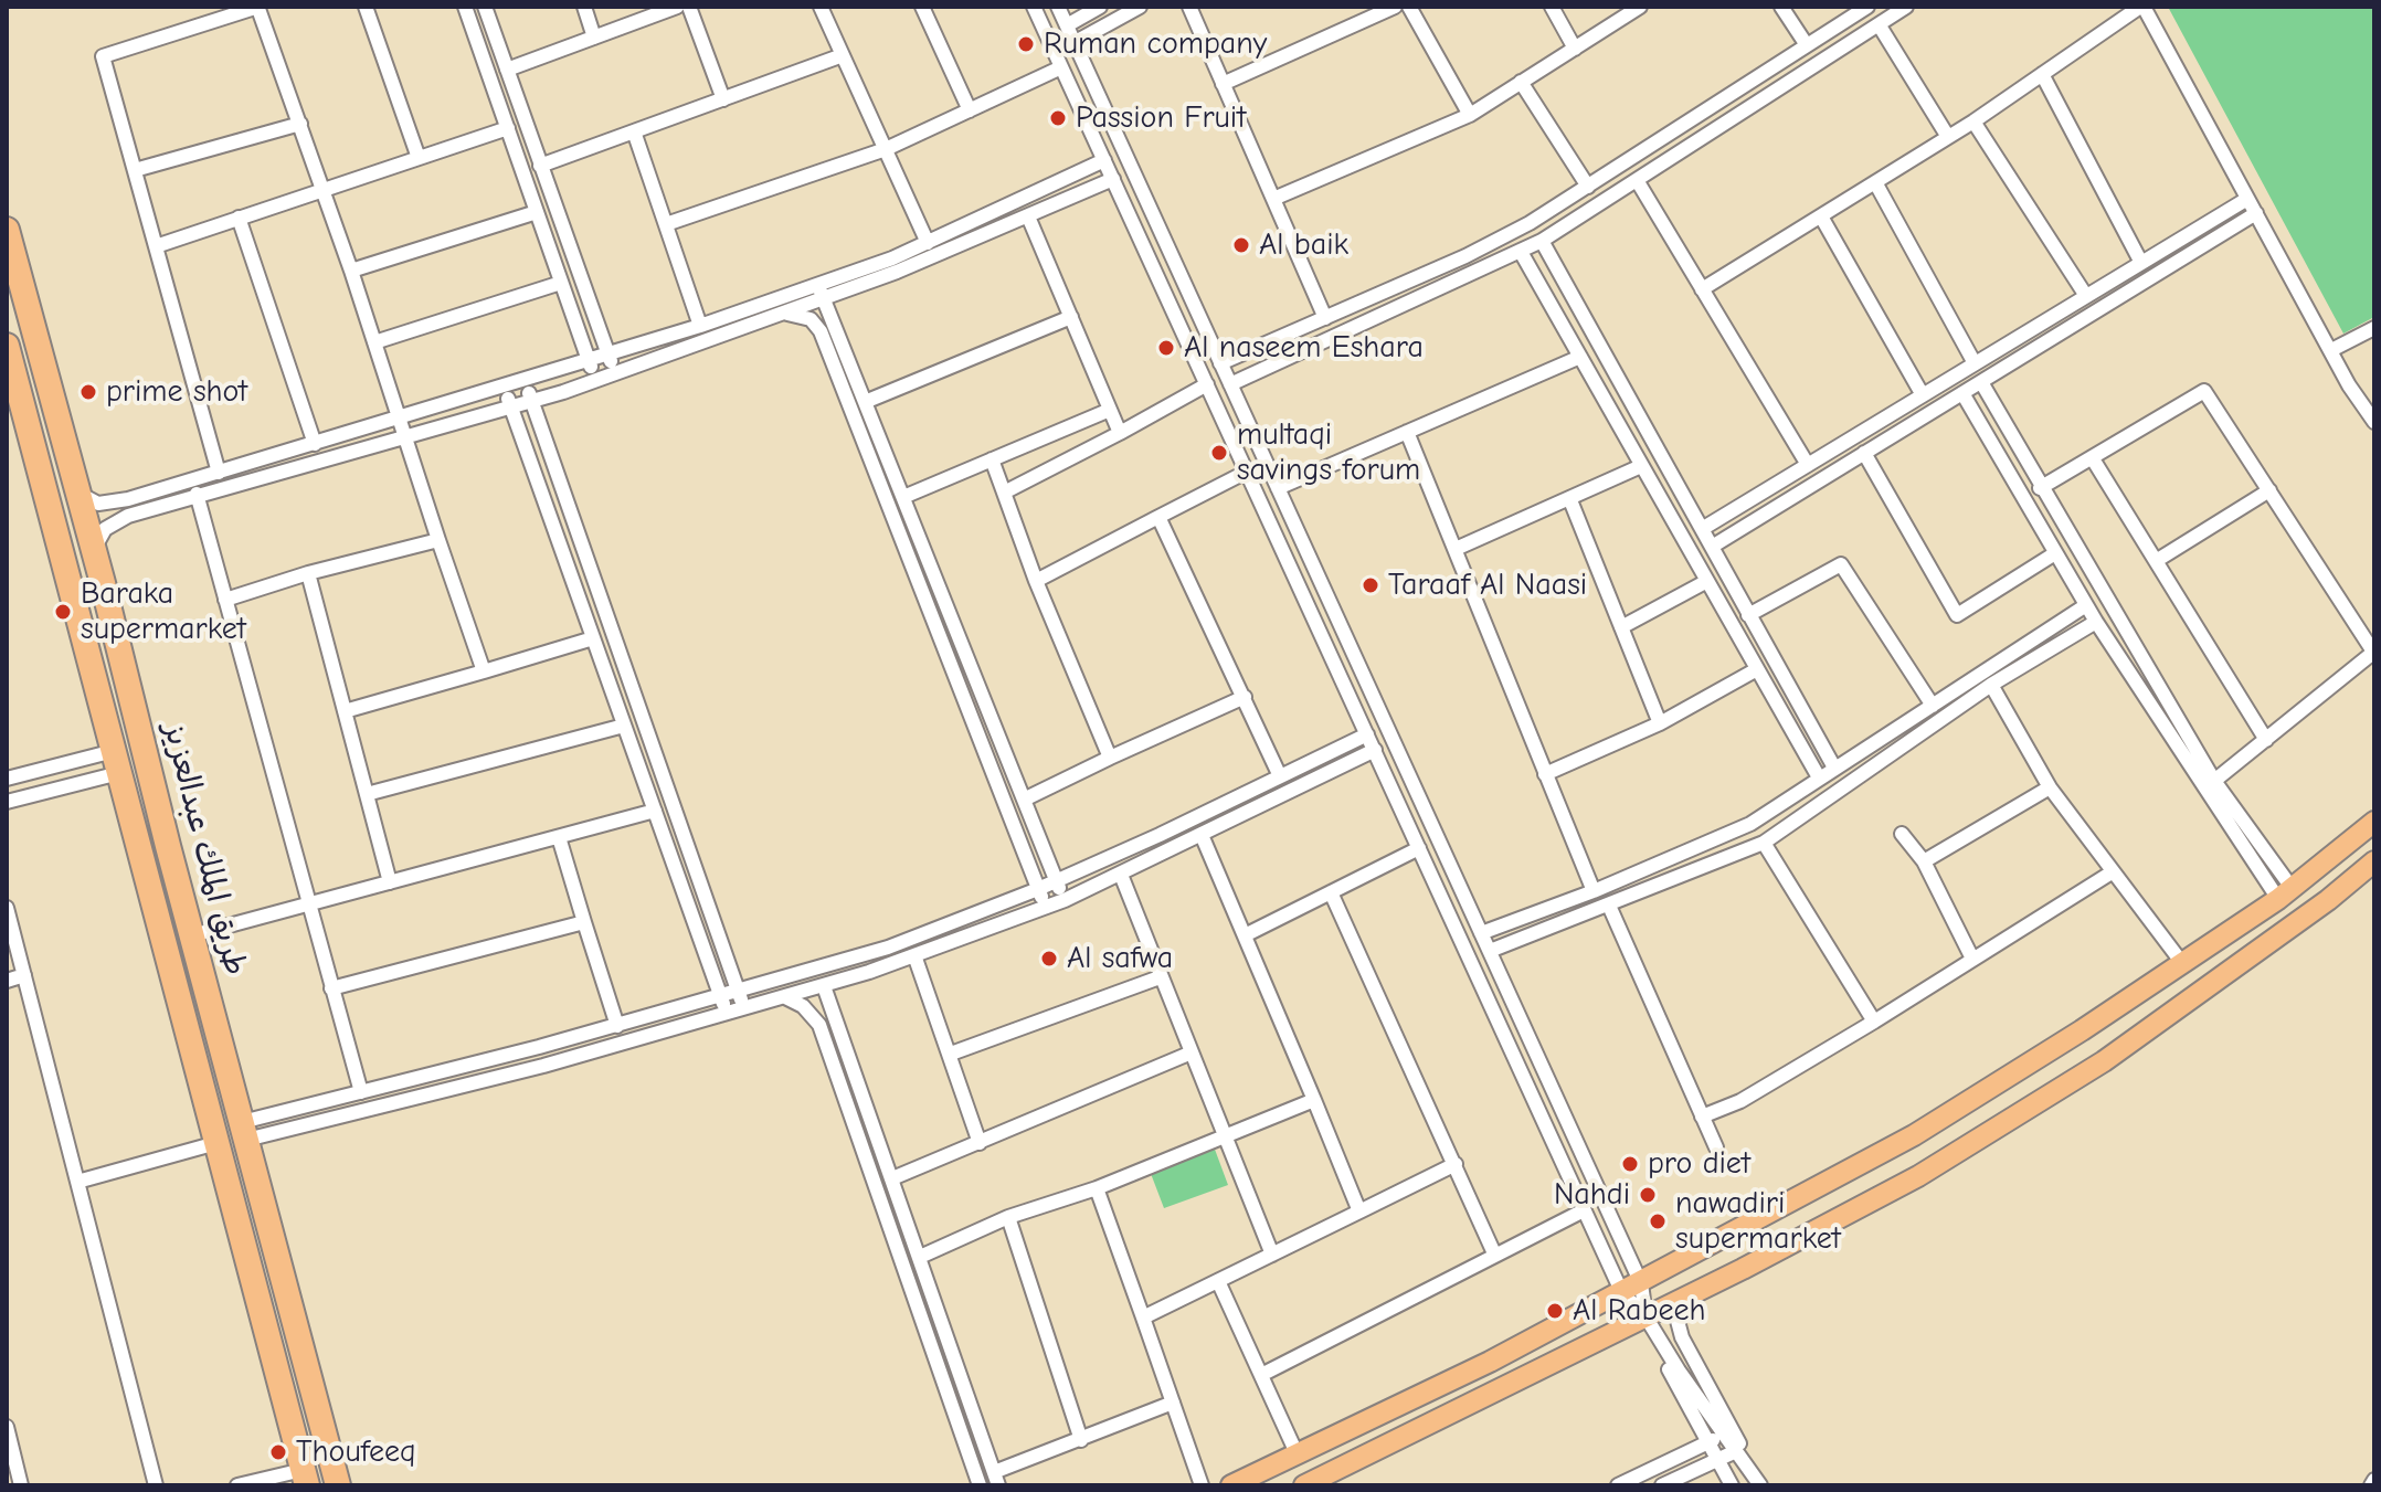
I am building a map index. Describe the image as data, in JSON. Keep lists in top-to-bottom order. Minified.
{"streets":{"highway":["طريق الملك عبدالعزيز"]},"places":["Ruman company","Passion Fruit","Al baik","Al naseem Eshara","prime shot","multaqi savings forum","Taraaf Al Naasi","Baraka supermarket","Al safwa","pro diet","Nahdi","nawadiri supermarket","Al Rabeeh","Thoufeeq"]}
